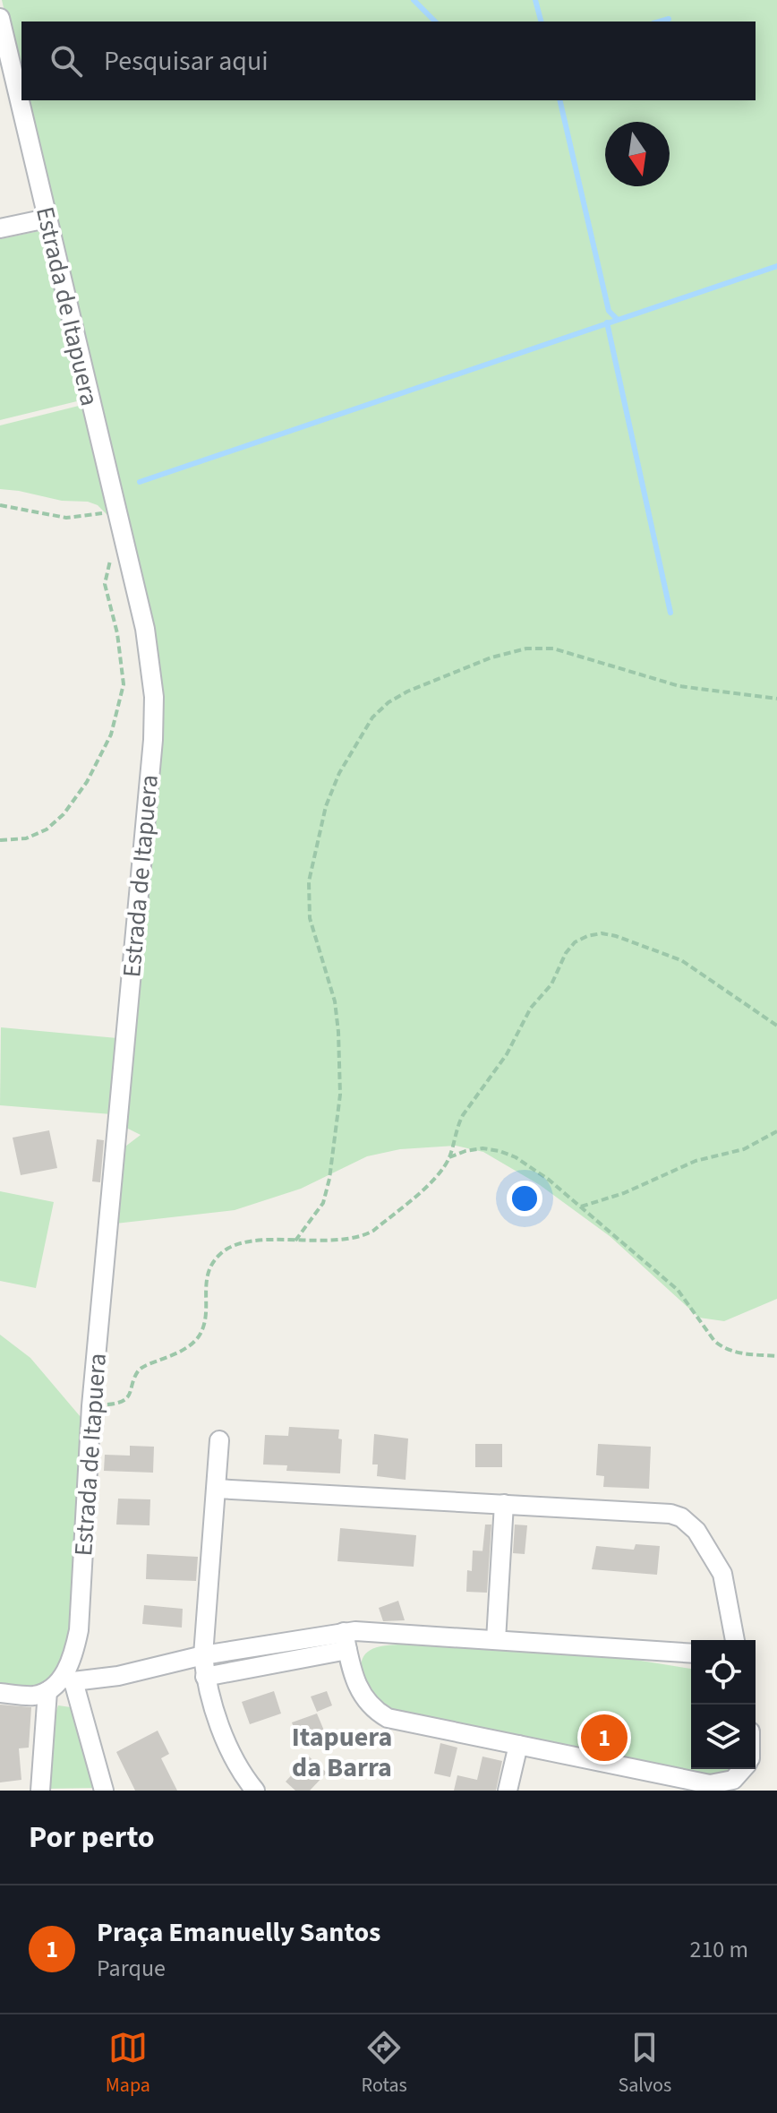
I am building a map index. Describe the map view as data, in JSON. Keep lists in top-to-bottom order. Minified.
{"streets":{"street":["Estrada de Itapuera"]},"districts":["Itapuera da Barra"],"north":"bottom","page":{"search":"Pesquisar aqui","pins":"1","heading":"Por perto","list":[{"mark":"1","name":"Praça Emanuelly Santos","note":"Parque","value":"210 m"}],"nav":["Mapa","Rotas","Salvos"]}}
